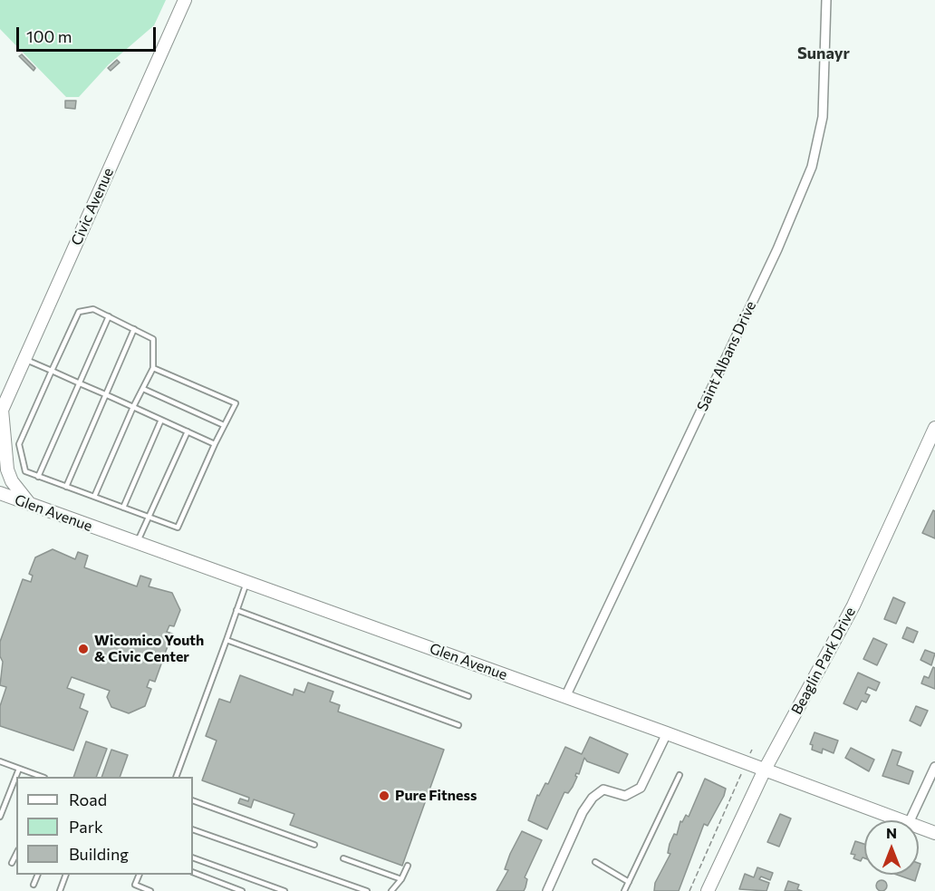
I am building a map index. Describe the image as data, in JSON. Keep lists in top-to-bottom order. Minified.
{"streets":{"street":["Civic Avenue","Saint Albans Drive","Glen Avenue","Beaglin Park Drive"]},"crossings":[["Saint Albans Drive","Glen Avenue"],["Glen Avenue","Beaglin Park Drive"]],"districts":["Sunayr"],"places":["Wicomico Youth & Civic Center","Pure Fitness"],"legend":["Road","Park","Building"],"scale_bar":"100 m","north":"top"}
